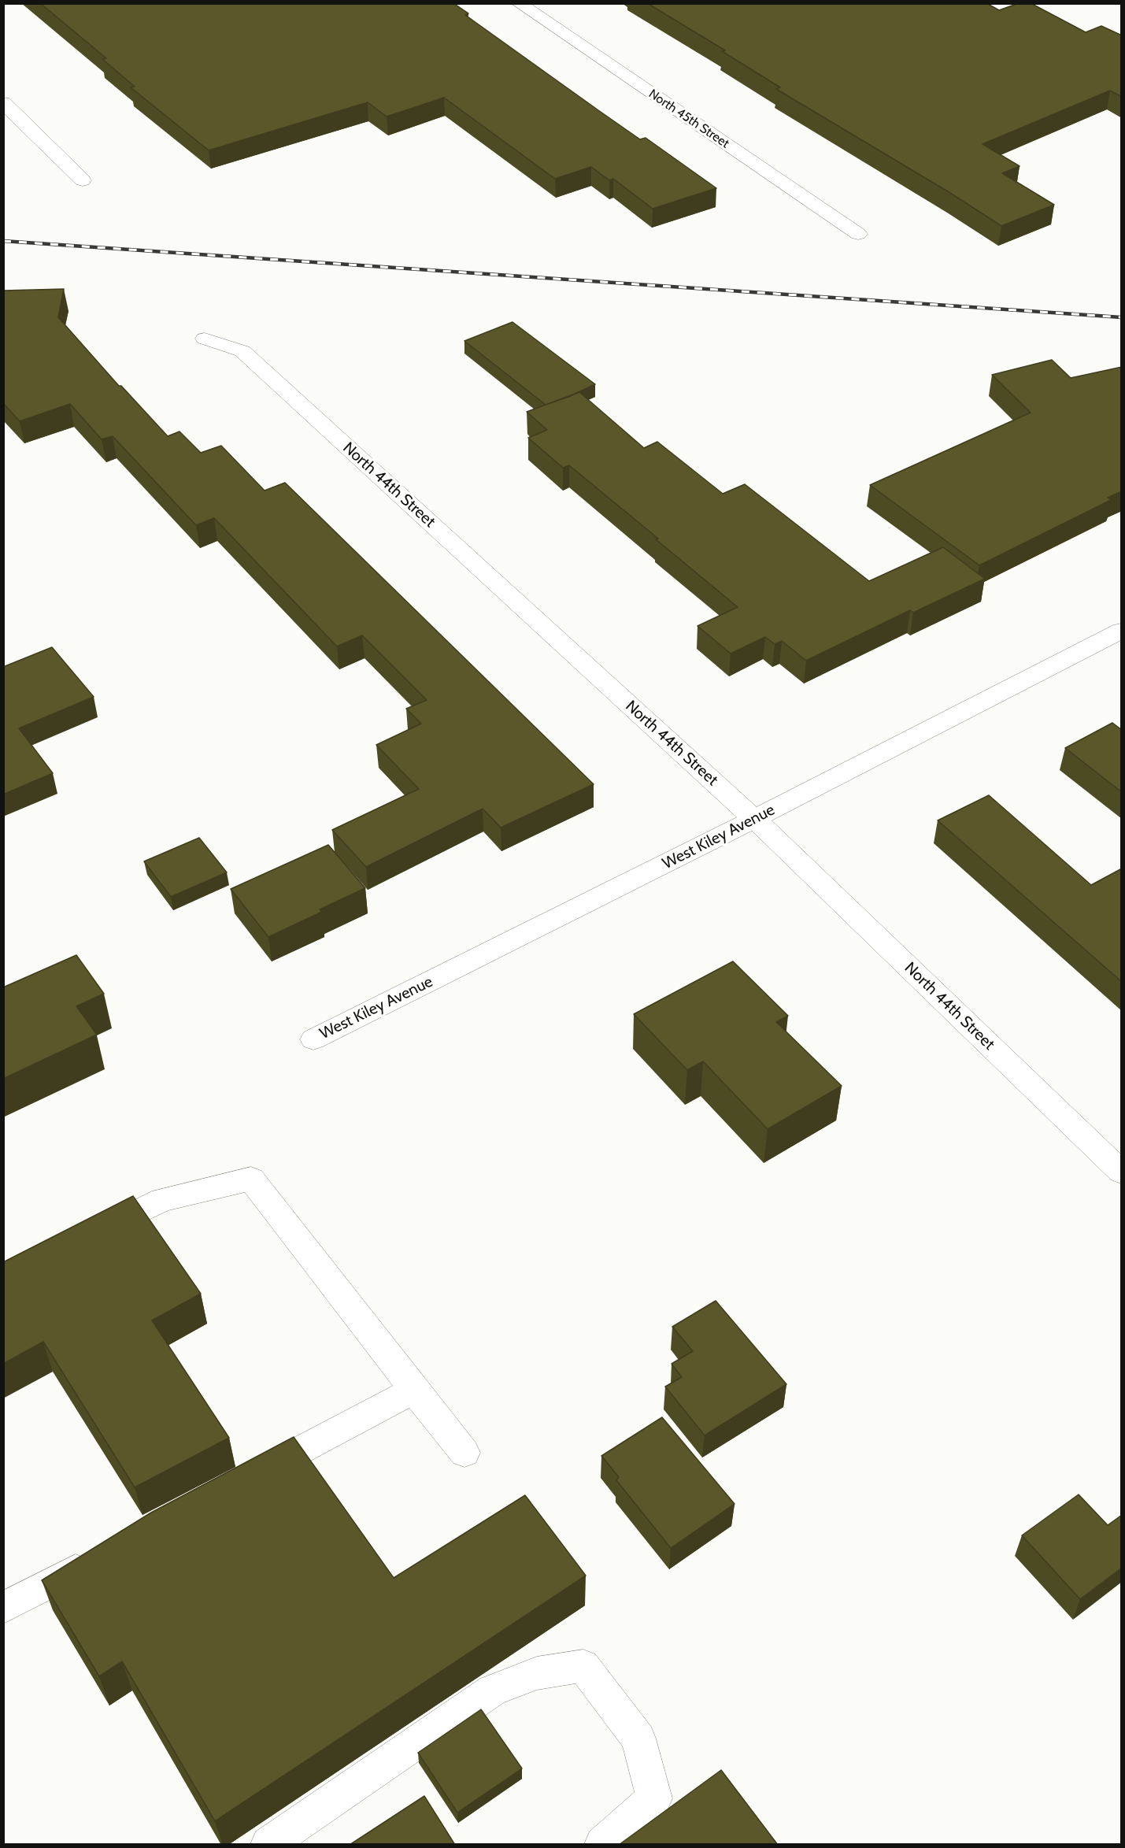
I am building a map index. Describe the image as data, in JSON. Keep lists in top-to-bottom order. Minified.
{"streets":{"street":["North 45th Street","North 44th Street","West Kiley Avenue"]},"crossings":[["North 44th Street","West Kiley Avenue"]]}
